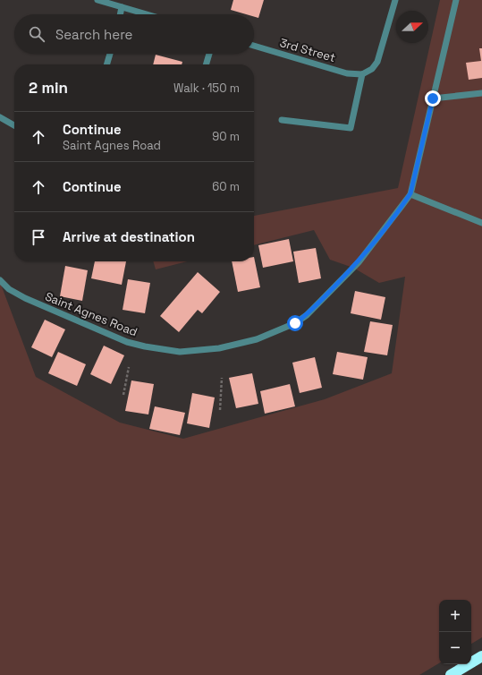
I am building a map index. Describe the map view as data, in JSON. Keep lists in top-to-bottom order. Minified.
{"streets":{"lane":["3rd Street","Saint Agnes Road"]},"north":"right","page":{"search":"Search here","heading":["2 min","Walk · 150 m"],"list":[["Continue","Saint Agnes Road","90 m"],["Continue","60 m"],"Arrive at destination"],"map_buttons":["+","−"]}}
